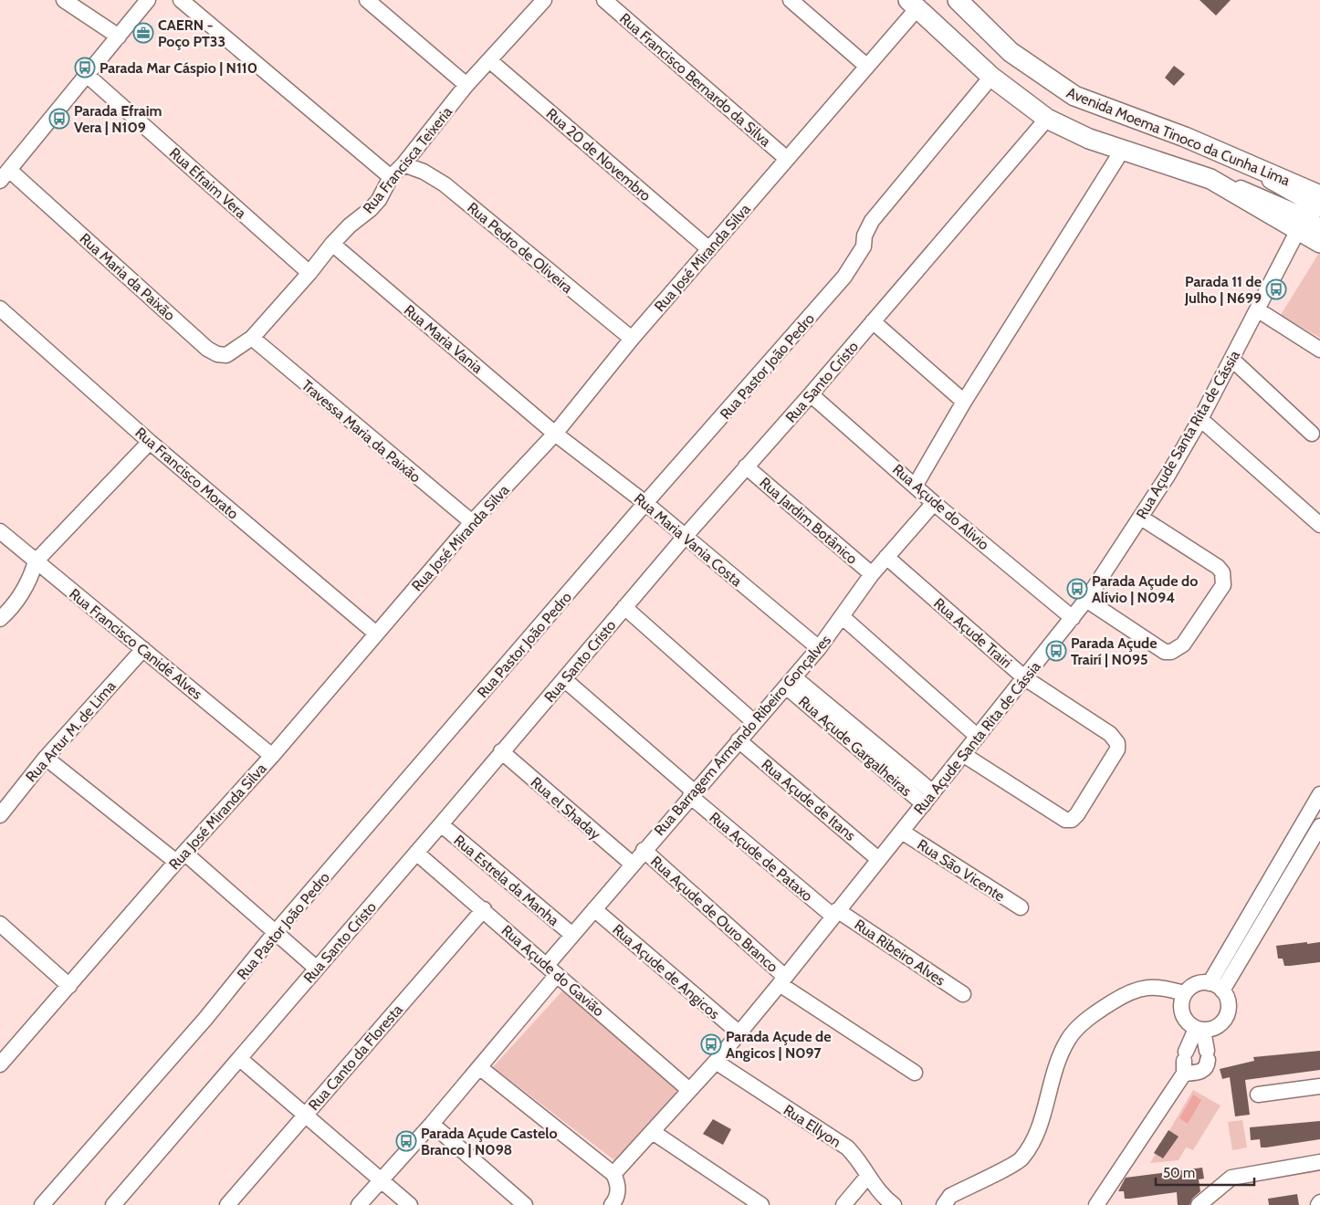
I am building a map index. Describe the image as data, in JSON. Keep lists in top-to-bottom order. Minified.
{"streets":{"main road":["Avenida Moema Tinoco da Cunha Lima"],"street":["Rua Francisco Bernardo da Silva","Rua 20 de Novembro","Rua Francisca Teixeria","Rua Efraim Vera","Rua Pedro de Oliveira","Rua José Miranda Silva","Rua Maria da Paixão","Rua Maria Vania","Rua Pastor João Pedro","Rua Santo Cristo","Travessa Maria da Paixão","Rua Açude Santa Rita de Cássia","Rua Francisco Morato","Rua Açude do Alivio","Rua Jardim Botânico","Rua Maria Vania Costa","Rua Açude Trairi","Rua Francisco Canidé Alves","Rua Artur M. de Lima","Rua Barragem Armando Ribeiro Gonçalves","Rua Açude Gargalheiras","Rua Açude de Itans","Rua el Shaday","Rua Açude de Pataxo","Rua São Vicente","Rua Estrela da Manha","Rua Açude de Ouro Branco","Rua Ribeiro Alves","Rua Açude do Gavião","Rua Açude de Angicos","Rua Canto da Floresta","Rua Ellyon"]},"crossings":[["Rua Francisco Bernardo da Silva","Rua José Miranda Silva"],["Avenida Moema Tinoco da Cunha Lima","Rua José Miranda Silva"],["Avenida Moema Tinoco da Cunha Lima","Rua Pastor João Pedro"],["Avenida Moema Tinoco da Cunha Lima","Rua Santo Cristo"],["Avenida Moema Tinoco da Cunha Lima","Rua Açude Santa Rita de Cássia"],["Rua 20 de Novembro","Rua Francisca Teixeria"],["Rua 20 de Novembro","Rua José Miranda Silva"],["Rua Francisca Teixeria","Rua Efraim Vera"],["Rua Francisca Teixeria","Rua Pedro de Oliveira"],["Rua Francisca Teixeria","Rua Maria da Paixão"],["Rua Francisca Teixeria","Rua Maria Vania"],["Rua Francisca Teixeria","Travessa Maria da Paixão"],["Rua Pedro de Oliveira","Rua José Miranda Silva"],["Rua José Miranda Silva","Rua Maria Vania"],["Rua José Miranda Silva","Travessa Maria da Paixão"],["Rua José Miranda Silva","Rua Francisco Morato"],["Rua José Miranda Silva","Rua Maria Vania Costa"],["Rua José Miranda Silva","Rua Francisco Canidé Alves"],["Rua Maria da Paixão","Travessa Maria da Paixão"],["Rua Maria Vania","Rua Maria Vania Costa"],["Rua Pastor João Pedro","Rua Maria Vania Costa"],["Rua Santo Cristo","Rua Açude do Alivio"],["Rua Santo Cristo","Rua Jardim Botânico"],["Rua Santo Cristo","Rua Maria Vania Costa"],["Rua Santo Cristo","Rua el Shaday"],["Rua Santo Cristo","Rua Açude de Pataxo"],["Rua Santo Cristo","Rua Estrela da Manha"],["Rua Santo Cristo","Rua Açude do Gavião"],["Rua Açude Santa Rita de Cássia","Rua Açude do Alivio"],["Rua Açude Santa Rita de Cássia","Rua Açude Trairi"],["Rua Açude Santa Rita de Cássia","Rua Açude Gargalheiras"],["Rua Açude Santa Rita de Cássia","Rua Açude de Itans"],["Rua Açude Santa Rita de Cássia","Rua Açude de Pataxo"],["Rua Açude Santa Rita de Cássia","Rua São Vicente"],["Rua Açude Santa Rita de Cássia","Rua Açude de Ouro Branco"],["Rua Açude Santa Rita de Cássia","Rua Ribeiro Alves"],["Rua Açude Santa Rita de Cássia","Rua Açude do Gavião"],["Rua Açude Santa Rita de Cássia","Rua Açude de Angicos"],["Rua Açude Santa Rita de Cássia","Rua Ellyon"],["Rua Açude do Alivio","Rua Barragem Armando Ribeiro Gonçalves"],["Rua Jardim Botânico","Rua Barragem Armando Ribeiro Gonçalves"],["Rua Maria Vania Costa","Rua Barragem Armando Ribeiro Gonçalves"],["Rua Açude Trairi","Rua Barragem Armando Ribeiro Gonçalves"],["Rua Francisco Canidé Alves","Rua Artur M. de Lima"],["Rua Barragem Armando Ribeiro Gonçalves","Rua Açude Gargalheiras"],["Rua Barragem Armando Ribeiro Gonçalves","Rua Açude de Itans"],["Rua Barragem Armando Ribeiro Gonçalves","Rua el Shaday"],["Rua Barragem Armando Ribeiro Gonçalves","Rua Açude de Pataxo"],["Rua Barragem Armando Ribeiro Gonçalves","Rua Estrela da Manha"],["Rua Barragem Armando Ribeiro Gonçalves","Rua Açude de Ouro Branco"],["Rua Barragem Armando Ribeiro Gonçalves","Rua Açude do Gavião"],["Rua Barragem Armando Ribeiro Gonçalves","Rua Açude de Angicos"],["Rua Açude de Pataxo","Rua Ribeiro Alves"],["Rua Açude do Gavião","Rua Canto da Floresta"]],"places":{"office":["CAERN - Poço PT33"],"bus stop":["Parada Mar Cáspio | N110","Parada Efraim Vera | N109","Parada 11 de Julho | N699","Parada Açude do Alívio | N094","Parada Açude Trairí | N095","Parada Açude de Angicos | N097","Parada Açude Castelo Branco | N098"]},"scale_bar":"50 m"}
